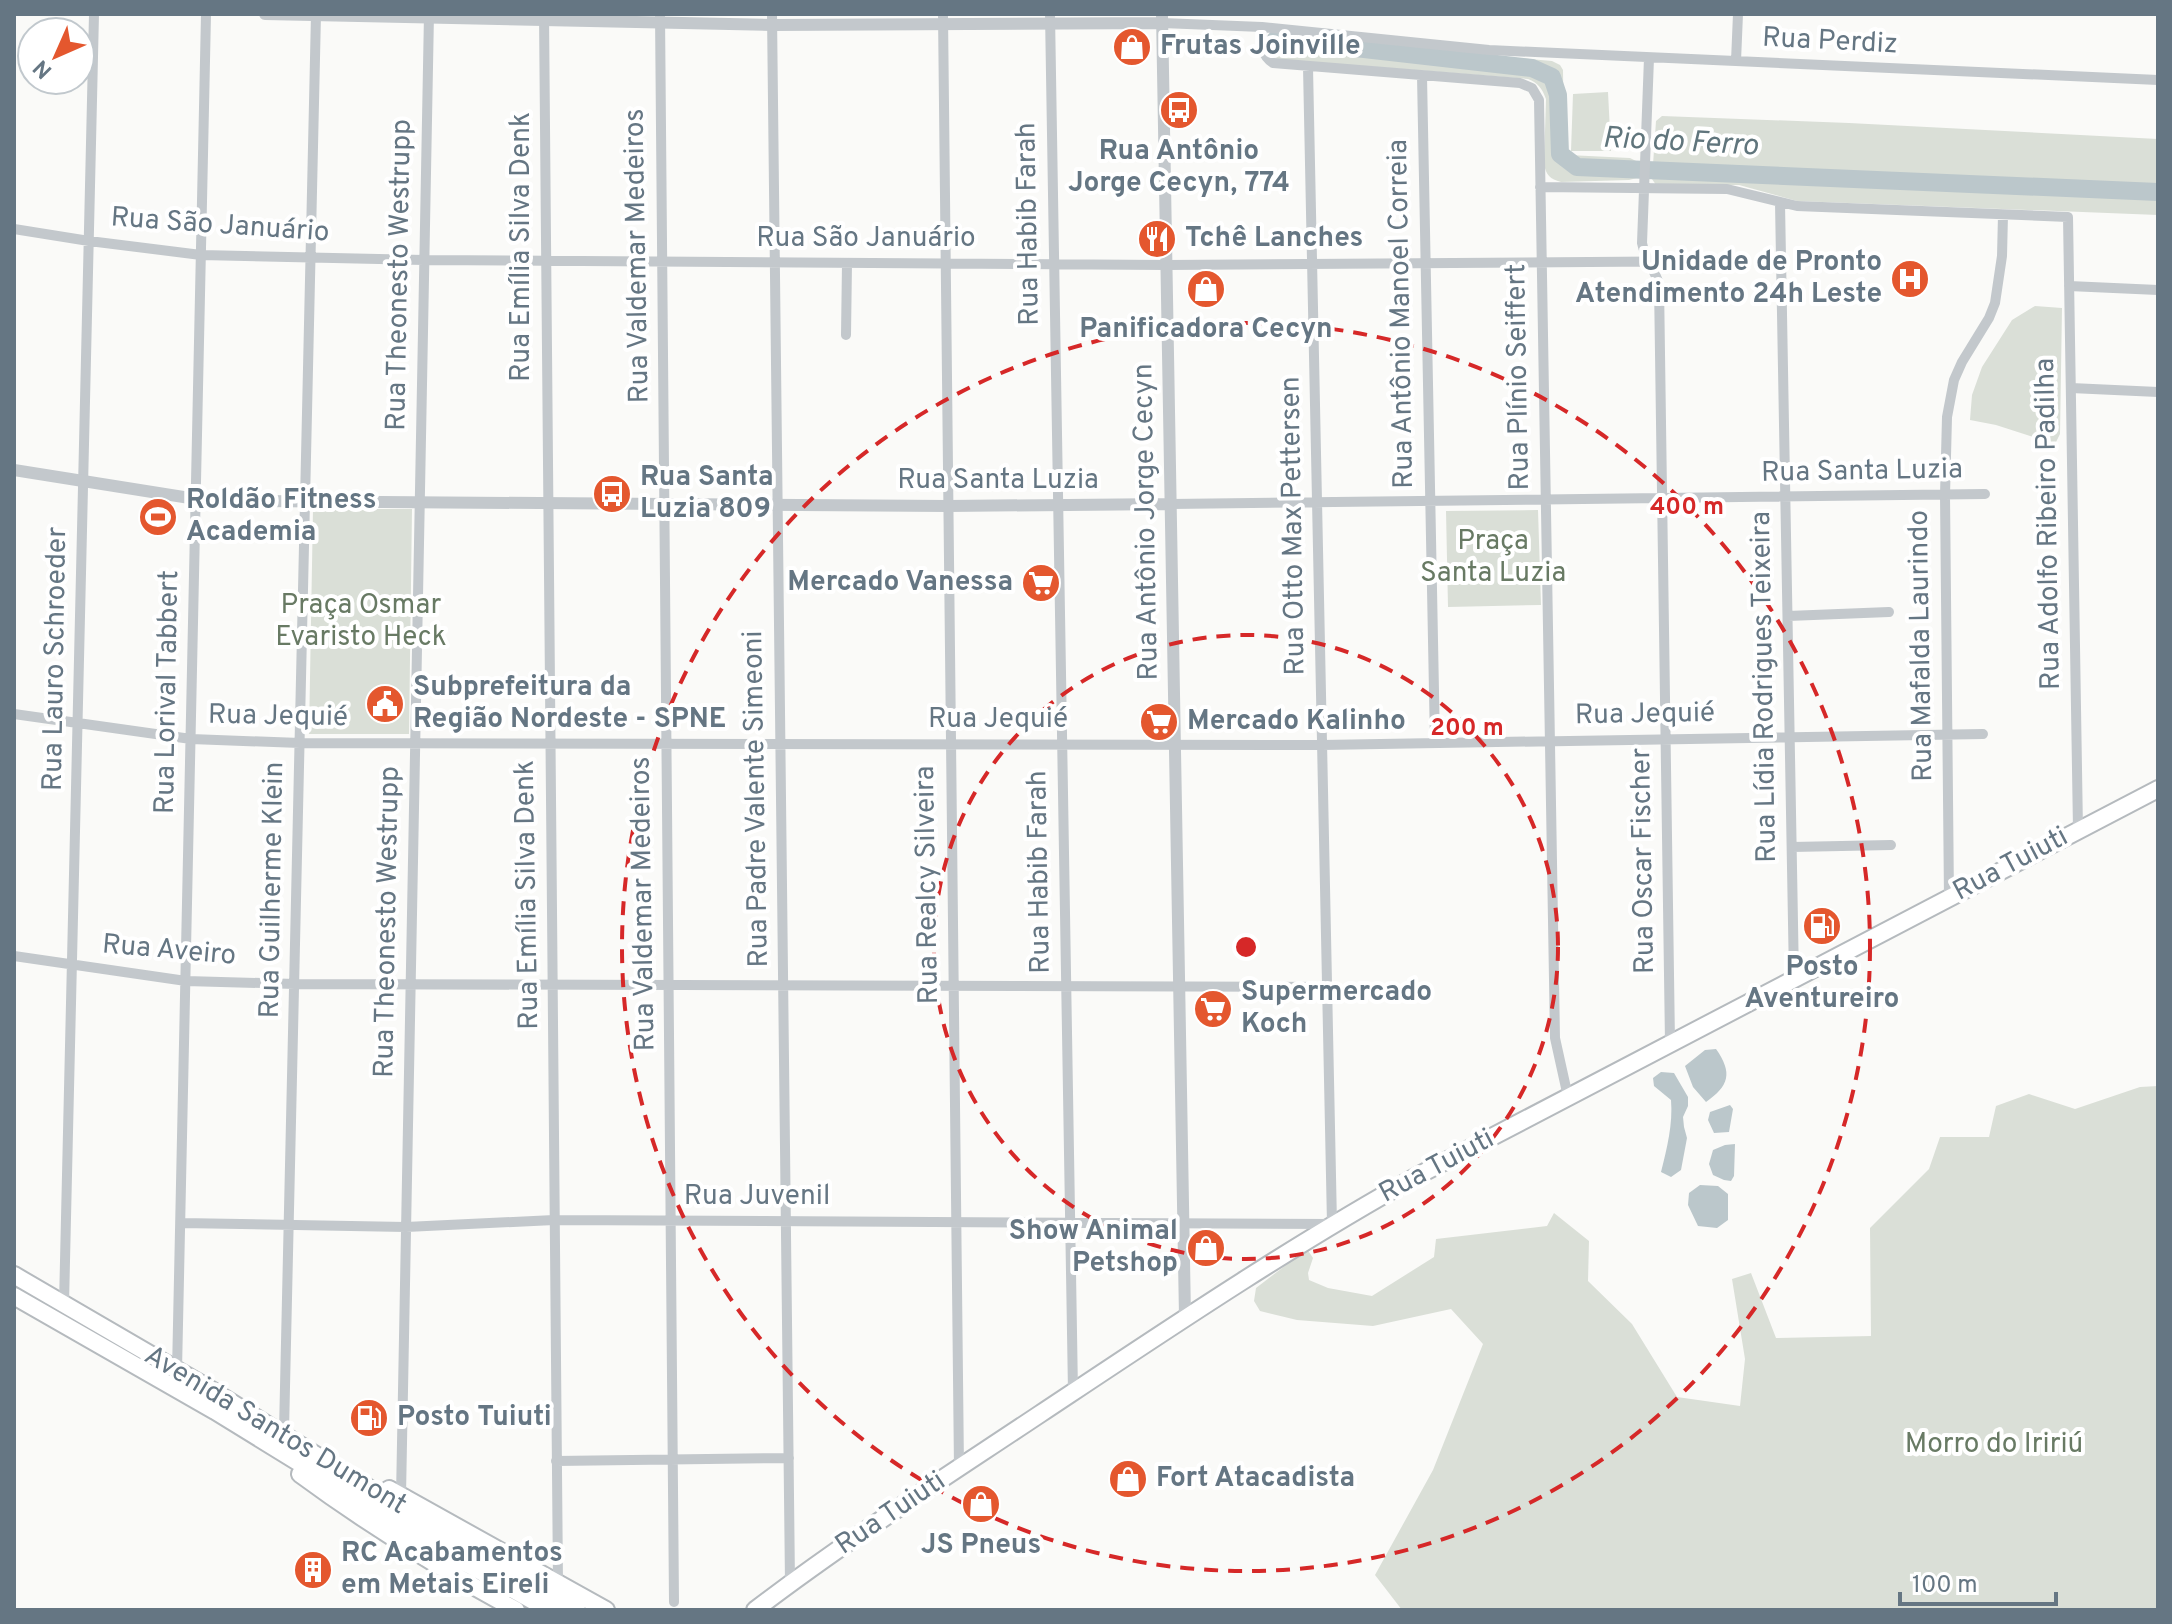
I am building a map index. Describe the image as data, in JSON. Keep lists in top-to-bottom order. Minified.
{"streets":{"main road":["Rua Tuiuti","Avenida Santos Dumont"],"street":["Rua Perdiz","Rua Habib Farah","Rua São Januário","Rua Emília Silva Denk","Rua Valdemar Medeiros","Rua Theonesto Westrupp","Rua Antônio Manoel Correia","Rua Plínio Seiffert","Rua Santa Luzia","Rua Antônio Jorge Cecyn","Rua Adolfo Ribeiro Padilha","Rua Otto Max Pettersen","Rua Mafalda Laurindo","Rua Lauro Schroeder","Rua Lídia Rodrigues Teixeira","Rua Lorival Tabbert","Rua Jequié","Rua Padre Valente Simeoni","Rua Oscar Fischer","Rua Realcy Silveira","Rua Guilherme Klein","Rua Aveiro","Rua Juvenil"]},"crossings":[["Rua Perdiz","Rua Antônio Jorge Cecyn"],["Rua Perdiz","Rua Oscar Fischer"],["Rua Habib Farah","Rua São Januário"],["Rua Habib Farah","Rua Santa Luzia"],["Rua Habib Farah","Rua Jequié"],["Rua Habib Farah","Rua Tuiuti"],["Rua Habib Farah","Rua Aveiro"],["Rua Habib Farah","Rua Juvenil"],["Rua São Januário","Rua Emília Silva Denk"],["Rua São Januário","Rua Valdemar Medeiros"],["Rua São Januário","Rua Theonesto Westrupp"],["Rua São Januário","Rua Antônio Manoel Correia"],["Rua São Januário","Rua Plínio Seiffert"],["Rua São Januário","Rua Antônio Jorge Cecyn"],["Rua São Januário","Rua Otto Max Pettersen"],["Rua São Januário","Rua Lauro Schroeder"],["Rua São Januário","Rua Lorival Tabbert"],["Rua São Januário","Rua Padre Valente Simeoni"],["Rua São Januário","Rua Oscar Fischer"],["Rua São Januário","Rua Realcy Silveira"],["Rua São Januário","Rua Guilherme Klein"],["Rua Emília Silva Denk","Rua Santa Luzia"],["Rua Emília Silva Denk","Rua Jequié"],["Rua Emília Silva Denk","Rua Aveiro"],["Rua Emília Silva Denk","Rua Juvenil"],["Rua Valdemar Medeiros","Rua Santa Luzia"],["Rua Valdemar Medeiros","Rua Jequié"],["Rua Valdemar Medeiros","Rua Aveiro"],["Rua Valdemar Medeiros","Rua Juvenil"],["Rua Theonesto Westrupp","Rua Santa Luzia"],["Rua Theonesto Westrupp","Rua Jequié"],["Rua Theonesto Westrupp","Rua Aveiro"],["Rua Theonesto Westrupp","Rua Juvenil"],["Rua Antônio Manoel Correia","Rua Plínio Seiffert"],["Rua Antônio Manoel Correia","Rua Santa Luzia"],["Rua Antônio Manoel Correia","Rua Jequié"],["Rua Plínio Seiffert","Rua Santa Luzia"],["Rua Plínio Seiffert","Rua Jequié"],["Rua Plínio Seiffert","Rua Tuiuti"],["Rua Santa Luzia","Rua Antônio Jorge Cecyn"],["Rua Santa Luzia","Rua Otto Max Pettersen"],["Rua Santa Luzia","Rua Mafalda Laurindo"],["Rua Santa Luzia","Rua Lauro Schroeder"],["Rua Santa Luzia","Rua Lídia Rodrigues Teixeira"],["Rua Santa Luzia","Rua Lorival Tabbert"],["Rua Santa Luzia","Rua Padre Valente Simeoni"],["Rua Santa Luzia","Rua Oscar Fischer"],["Rua Santa Luzia","Rua Realcy Silveira"],["Rua Santa Luzia","Rua Guilherme Klein"],["Rua Antônio Jorge Cecyn","Rua Jequié"],["Rua Antônio Jorge Cecyn","Rua Tuiuti"],["Rua Antônio Jorge Cecyn","Rua Aveiro"],["Rua Antônio Jorge Cecyn","Rua Juvenil"],["Rua Adolfo Ribeiro Padilha","Rua Mafalda Laurindo"],["Rua Adolfo Ribeiro Padilha","Rua Tuiuti"],["Rua Otto Max Pettersen","Rua Jequié"],["Rua Otto Max Pettersen","Rua Tuiuti"],["Rua Otto Max Pettersen","Rua Aveiro"],["Rua Otto Max Pettersen","Rua Juvenil"],["Rua Mafalda Laurindo","Rua Jequié"],["Rua Mafalda Laurindo","Rua Tuiuti"],["Rua Lauro Schroeder","Rua Jequié"],["Rua Lauro Schroeder","Rua Aveiro"],["Rua Lauro Schroeder","Avenida Santos Dumont"],["Rua Lídia Rodrigues Teixeira","Rua Jequié"],["Rua Lídia Rodrigues Teixeira","Rua Tuiuti"],["Rua Lorival Tabbert","Rua Jequié"],["Rua Lorival Tabbert","Rua Aveiro"],["Rua Lorival Tabbert","Rua Juvenil"],["Rua Lorival Tabbert","Avenida Santos Dumont"],["Rua Jequié","Rua Padre Valente Simeoni"],["Rua Jequié","Rua Oscar Fischer"],["Rua Jequié","Rua Realcy Silveira"],["Rua Jequié","Rua Guilherme Klein"],["Rua Padre Valente Simeoni","Rua Tuiuti"],["Rua Padre Valente Simeoni","Rua Aveiro"],["Rua Padre Valente Simeoni","Rua Juvenil"],["Rua Oscar Fischer","Rua Tuiuti"],["Rua Tuiuti","Rua Realcy Silveira"],["Rua Tuiuti","Rua Juvenil"],["Rua Realcy Silveira","Rua Aveiro"],["Rua Realcy Silveira","Rua Juvenil"],["Rua Guilherme Klein","Rua Aveiro"],["Rua Guilherme Klein","Rua Juvenil"]],"water":["Rio do Ferro"],"parks":["Praça Santa Luzia","Praça Osmar Evaristo Heck","Morro do Iririú"],"places":{"shop":["Frutas Joinville","Panificadora Cecyn","Show Animal Petshop","Fort Atacadista","JS Pneus"],"bus stop":["Rua Antônio Jorge Cecyn, 774","Rua Santa Luzia 809"],"restaurant":["Tchê Lanches"],"hospital":["Unidade de Pronto Atendimento 24h Leste"],"sports":["Roldão Fitness Academia"],"supermarket":["Mercado Vanessa","Mercado Kalinho","Supermercado Koch"],"public building":["Subprefeitura da Região Nordeste - SPNE"],"fuel station":["Posto Aventureiro","Posto Tuiuti"],"building":["RC Acabamentos em Metais Eireli"]},"scale_bar":"100 m","north":"bottom left","rings":["400 m","200 m"]}
